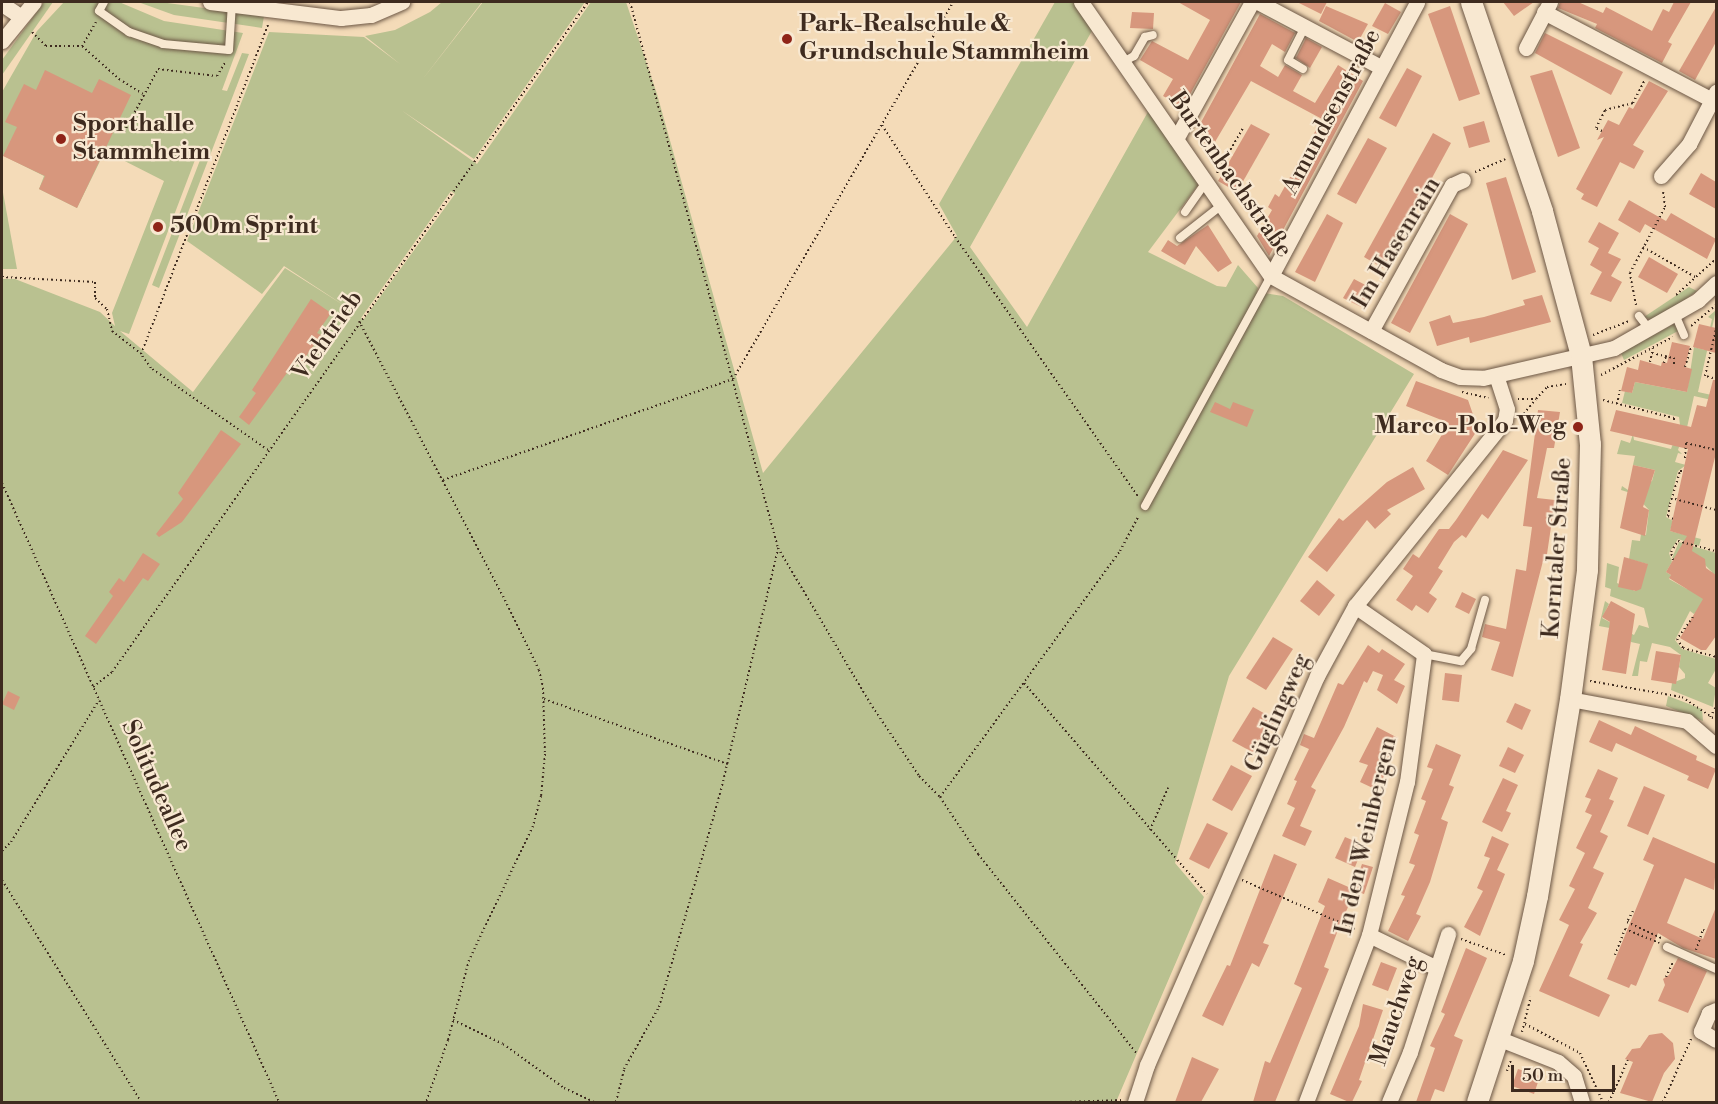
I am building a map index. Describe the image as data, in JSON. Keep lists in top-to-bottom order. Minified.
{"streets":{"street":["Amundsenstraße","Burtenbachstraße","Im Hasenrain","Korntaler Straße","Güglingweg","In den Weinbergen","Mauchweg"],"path":["Viehtrieb","Solitudeallee"]},"crossings":[["Amundsenstraße","Burtenbachstraße"],["Burtenbachstraße","Im Hasenrain"],["Burtenbachstraße","Korntaler Straße"],["Burtenbachstraße","Güglingweg"],["Viehtrieb","Solitudeallee"]],"places":["Park-Realschule & Grundschule Stammheim","Sporthalle Stammheim","500m Sprint","Marco-Polo-Weg"],"scale_bar":"50 m"}
